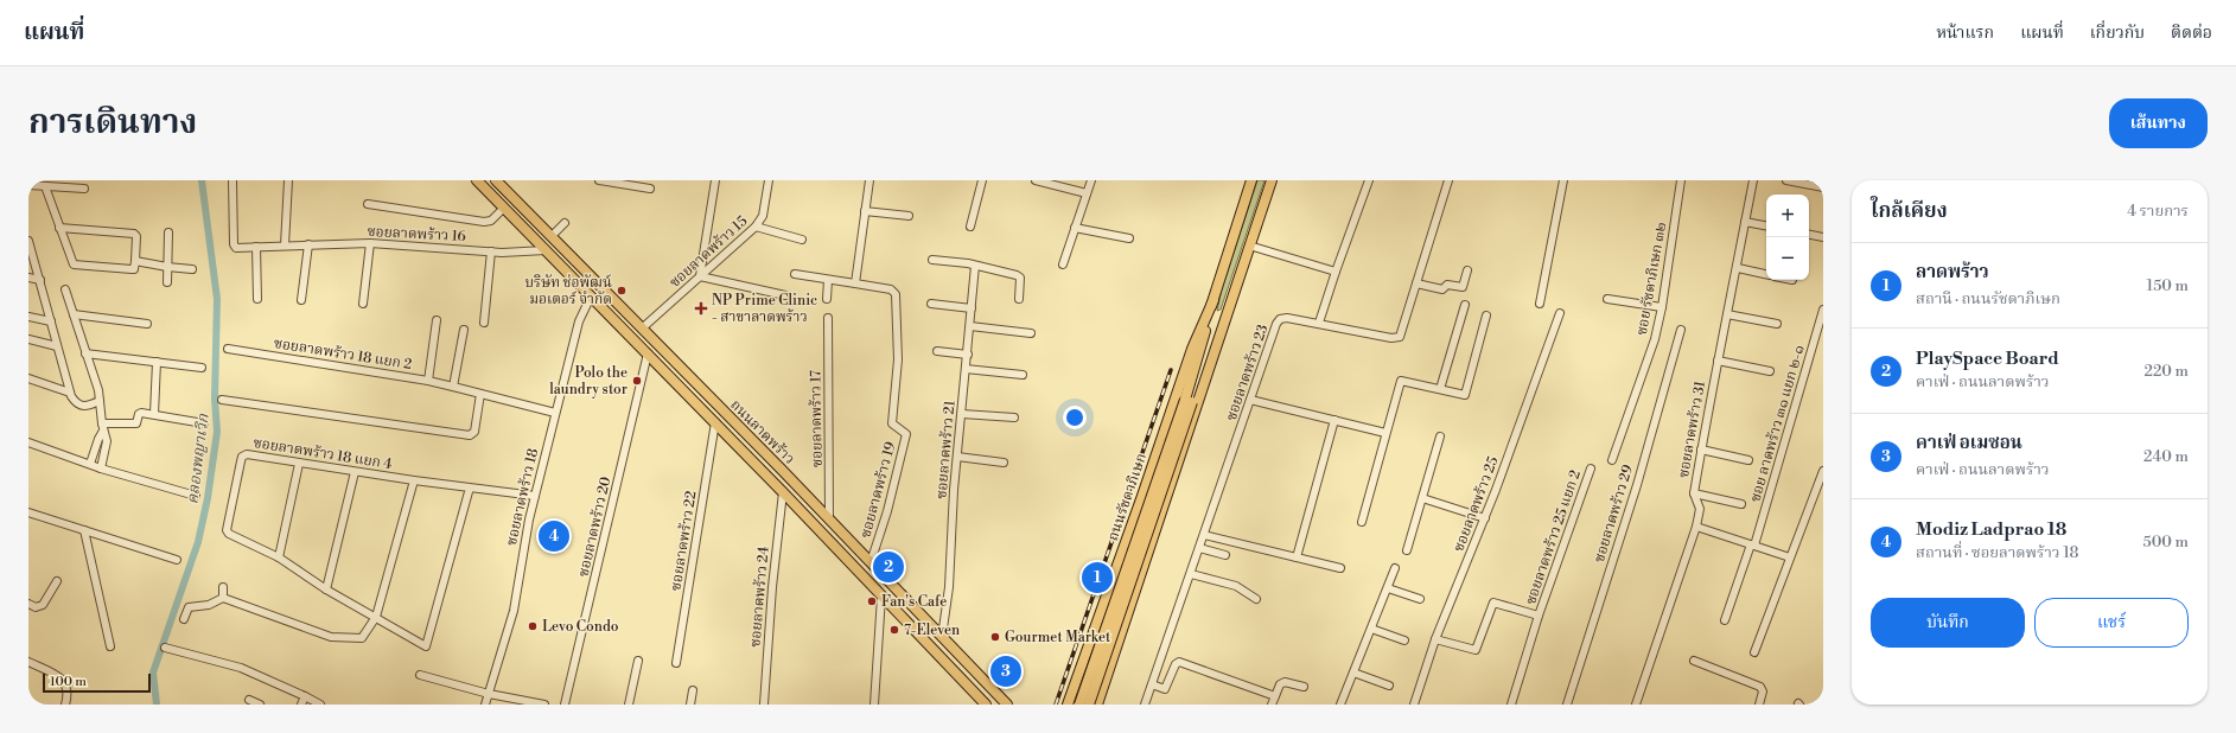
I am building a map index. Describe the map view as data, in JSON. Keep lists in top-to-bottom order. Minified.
{"streets":{"main road":["ถนนลาดพร้าว","ถนนรัชดาภิเษก"],"street":["ซอยลาดพร้าว 16","ซอยลาดพร้าว 15","ซอย รัชดาภิเษก ๓๒","ซอยลาดพร้าว 18 แยก 2","ซอยลาดพร้าว 23","ซอยลาดพร้าว 17","ซอย ลาดพร้าว ๓๑ แยก ๒-๑","ซอยลาดพร้าว 31","ซอยลาดพร้าว 21","ซอยลาดพร้าว 18 แยก 4","ซอยลาดพร้าว 19","ซอยลาดพร้าว 18","ซอยลาดพร้าว 25","ซอยลาดพร้าว 29","ซอยลาดพร้าว 20","ซอยลาดพร้าว 25 แยก 2","ซอยลาดพร้าว 22","ซอยลาดพร้าว 24"]},"crossings":[["ซอยลาดพร้าว 16","ถนนลาดพร้าว"],["ซอยลาดพร้าว 15","ถนนลาดพร้าว"],["ซอยลาดพร้าว 18 แยก 2","ซอยลาดพร้าว 18"],["ซอยลาดพร้าว 17","ถนนลาดพร้าว"],["ถนนลาดพร้าว","ซอยลาดพร้าว 21"],["ถนนลาดพร้าว","ซอยลาดพร้าว 19"],["ถนนลาดพร้าว","ซอยลาดพร้าว 18"],["ถนนลาดพร้าว","ซอยลาดพร้าว 20"],["ถนนลาดพร้าว","ซอยลาดพร้าว 22"],["ถนนลาดพร้าว","ซอยลาดพร้าว 24"],["ซอยลาดพร้าว 18 แยก 4","ซอยลาดพร้าว 18"],["ซอยลาดพร้าว 25","ซอยลาดพร้าว 25 แยก 2"]],"water":["คลองพญาเวิก"],"places":{"other":["บริษัท ช่อพัฒน์ มอเตอร์ จำกัด","Polo the laundry stor","Fan's Cafe","Levo Condo","7-Eleven","Gourmet Market"],"health":["NP Prime Clinic - สาขาลาดพร้าว"]},"scale_bar":"100 m","page":{"header":"แผนที่","nav":["หน้าแรก","แผนที่","เกี่ยวกับ","ติดต่อ"],"title":"การเดินทาง","buttons":["เส้นทาง",["บันทึก","แชร์"]],"heading":["ใกล้เคียง","4 รายการ"],"map_buttons":["+","−"],"list":[{"mark":"1","name":"ลาดพร้าว","note":"สถานี · ถนนรัชดาภิเษก","value":"150 m"},{"mark":"2","name":"PlaySpace Board","note":"คาเฟ่ · ถนนลาดพร้าว","value":"220 m"},{"mark":"3","name":"คาเฟ่ อเมซอน","note":"คาเฟ่ · ถนนลาดพร้าว","value":"240 m"},{"mark":"4","name":"Modiz Ladprao 18","note":"สถานที่ · ซอยลาดพร้าว 18","value":"500 m"}],"pins":["4","2","1","3"],"scale":"100 m"}}
